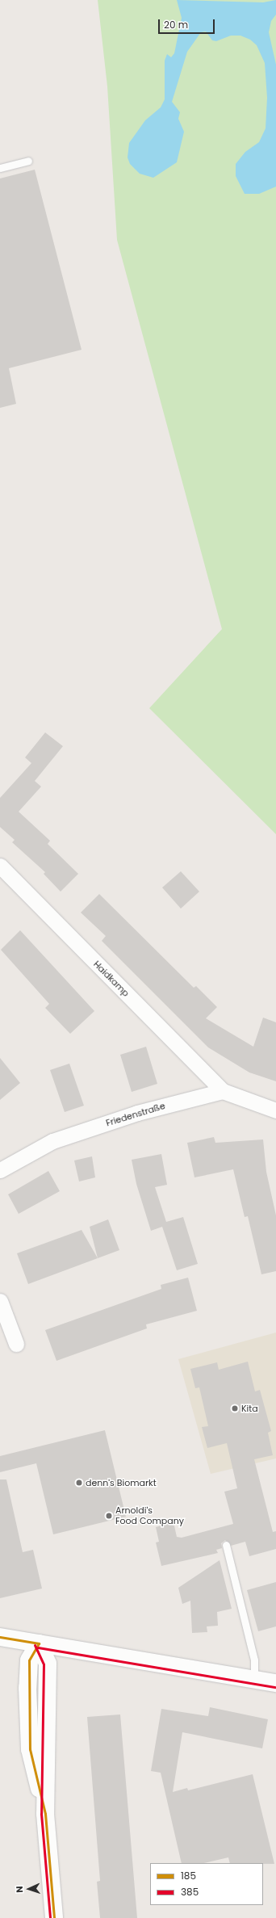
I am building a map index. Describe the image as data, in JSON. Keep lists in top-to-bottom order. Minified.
{"streets":{"street":["Haidkamp","Friedenstraße"]},"crossings":[["Haidkamp","Friedenstraße"]],"places":["Kita","denn's Biomarkt","Arnoldi's Food Company"],"lines":["transit line 185","transit line 385"],"legend":["185","385"],"scale_bar":"20 m","north":"left"}
